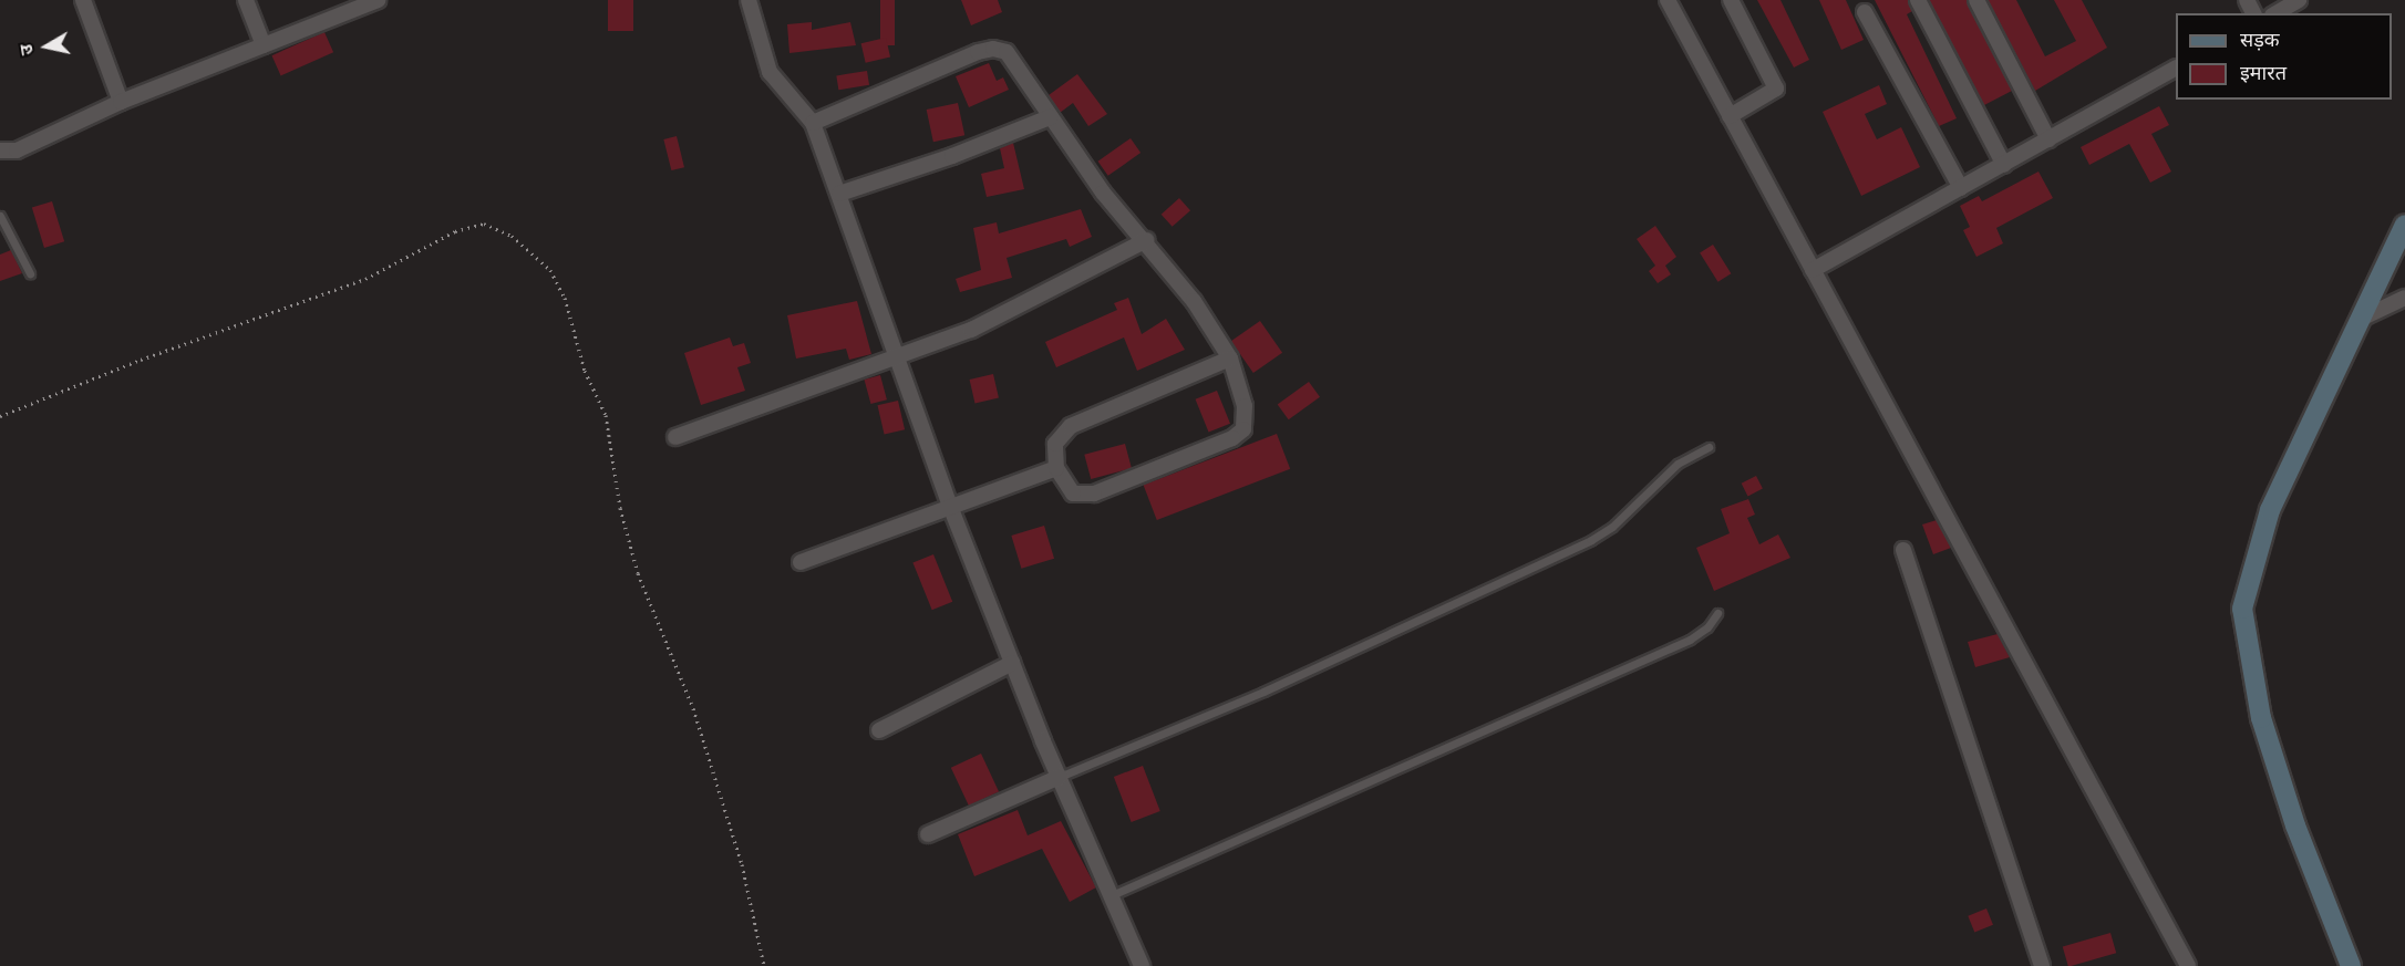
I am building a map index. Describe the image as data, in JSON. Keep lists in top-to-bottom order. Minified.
{"legend":["सड़क","इमारत"],"north":"left"}
